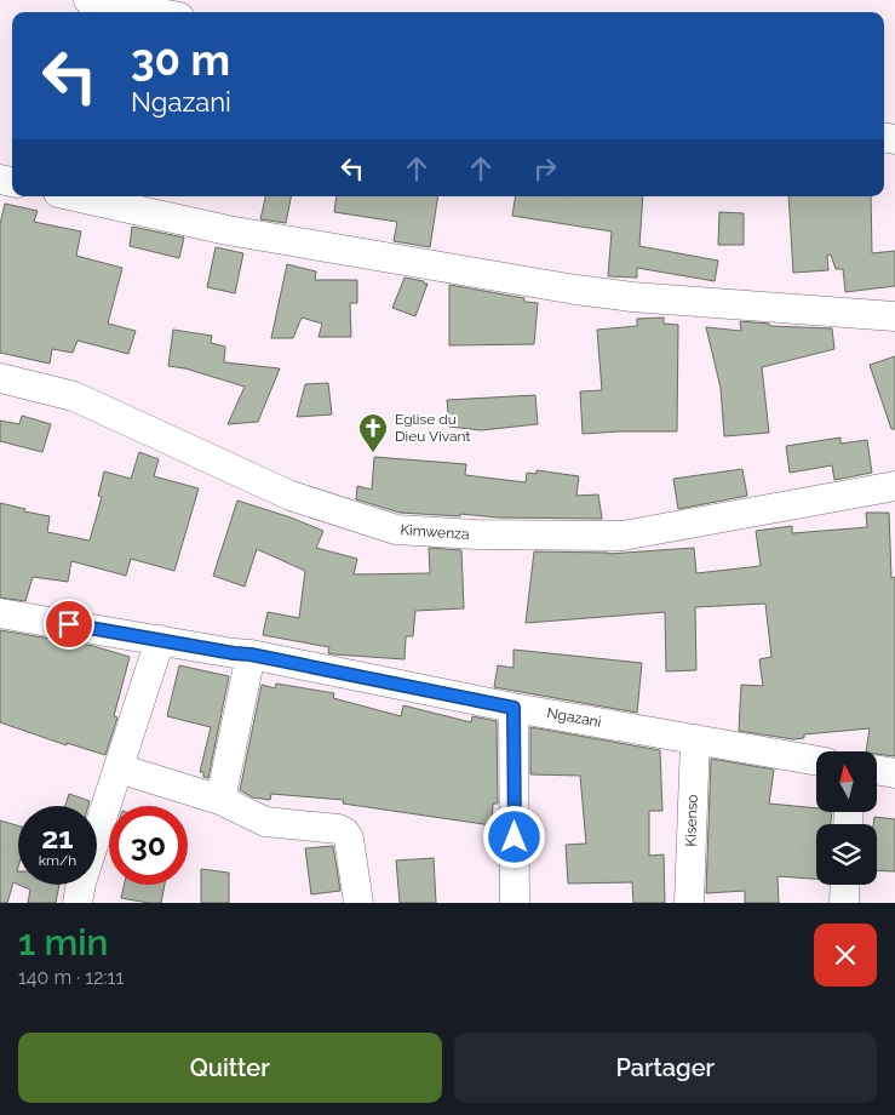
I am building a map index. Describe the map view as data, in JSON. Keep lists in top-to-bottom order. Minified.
{"streets":{"street":["Kimwenza","Ngazani","Kisenso"]},"crossings":[["Ngazani","Kisenso"]],"places":{"church":["Eglise du Dieu Vivant"]},"north":"top","page":{"turn":["30 m","Ngazani"],"speed":"21 km/h","limit":"30","heading":["1 min","140 m · 12:11"],"buttons":["Quitter","Partager"]}}
